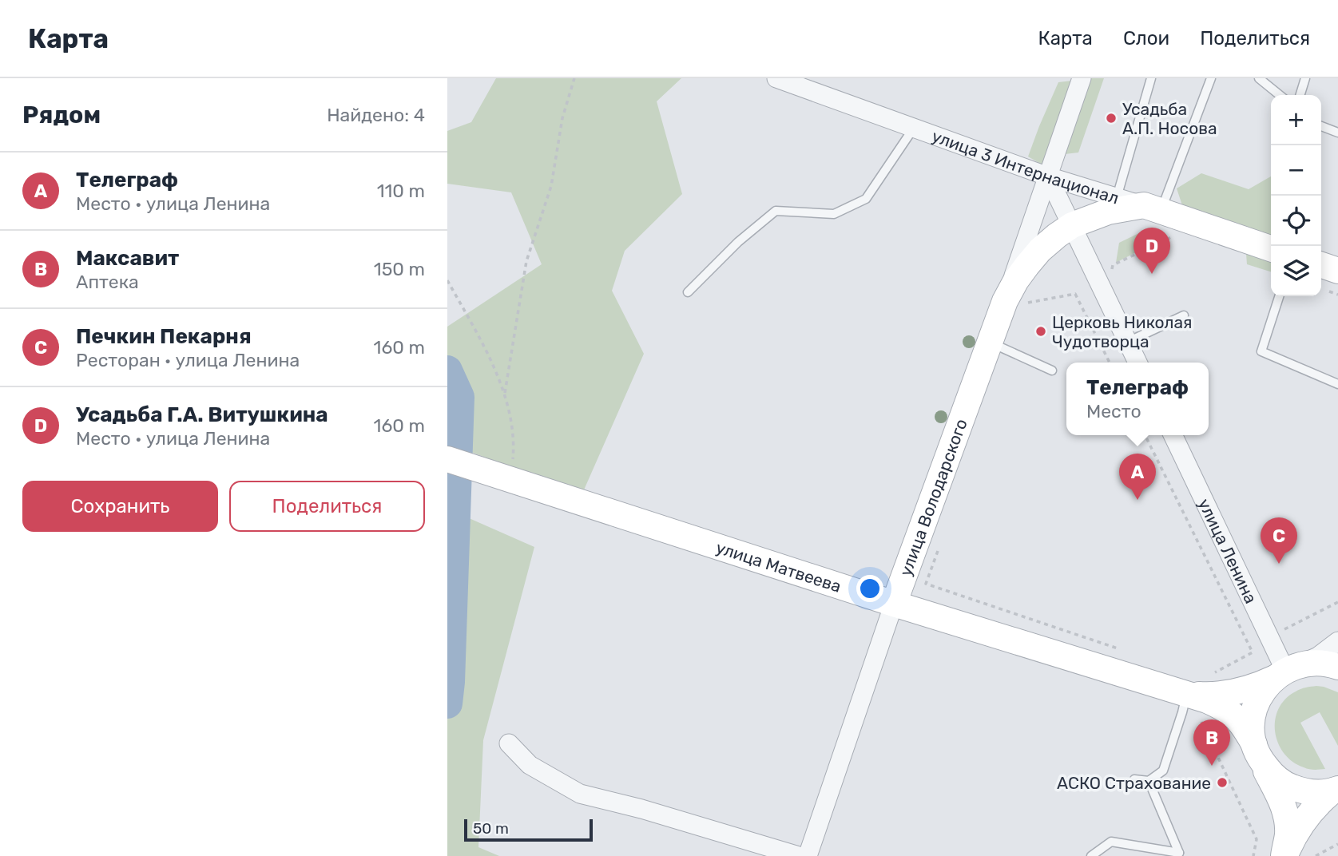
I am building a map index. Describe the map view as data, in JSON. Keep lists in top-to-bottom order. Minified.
{"streets":{"main road":["улица 3 Интернационал","улица Володарского","улица Матвеева"],"street":["улица Ленина"]},"crossings":[["улица 3 Интернационал","улица Володарского"],["улица Володарского","улица Матвеева"]],"places":["Усадьба А.П. Носова","Церковь Николая Чудотворца","АСКО Страхование"],"scale_bar":"50 m","page":{"header":"Карта","nav":["Карта","Слои","Поделиться"],"heading":["Рядом","Найдено: 4"],"map_buttons":["+","−"],"list":[{"mark":"A","name":"Телеграф","note":"Место · улица Ленина","value":"110 m"},{"mark":"B","name":"Максавит","note":"Аптека","value":"150 m"},{"mark":"C","name":"Печкин Пекарня","note":"Ресторан · улица Ленина","value":"160 m"},{"mark":"D","name":"Усадьба Г.А. Витушкина","note":"Место · улица Ленина","value":"160 m"}],"pins":["D","A","C","B"],"popup":["Телеграф","Место"],"buttons":["Сохранить","Поделиться"],"scale":"50 m"}}
